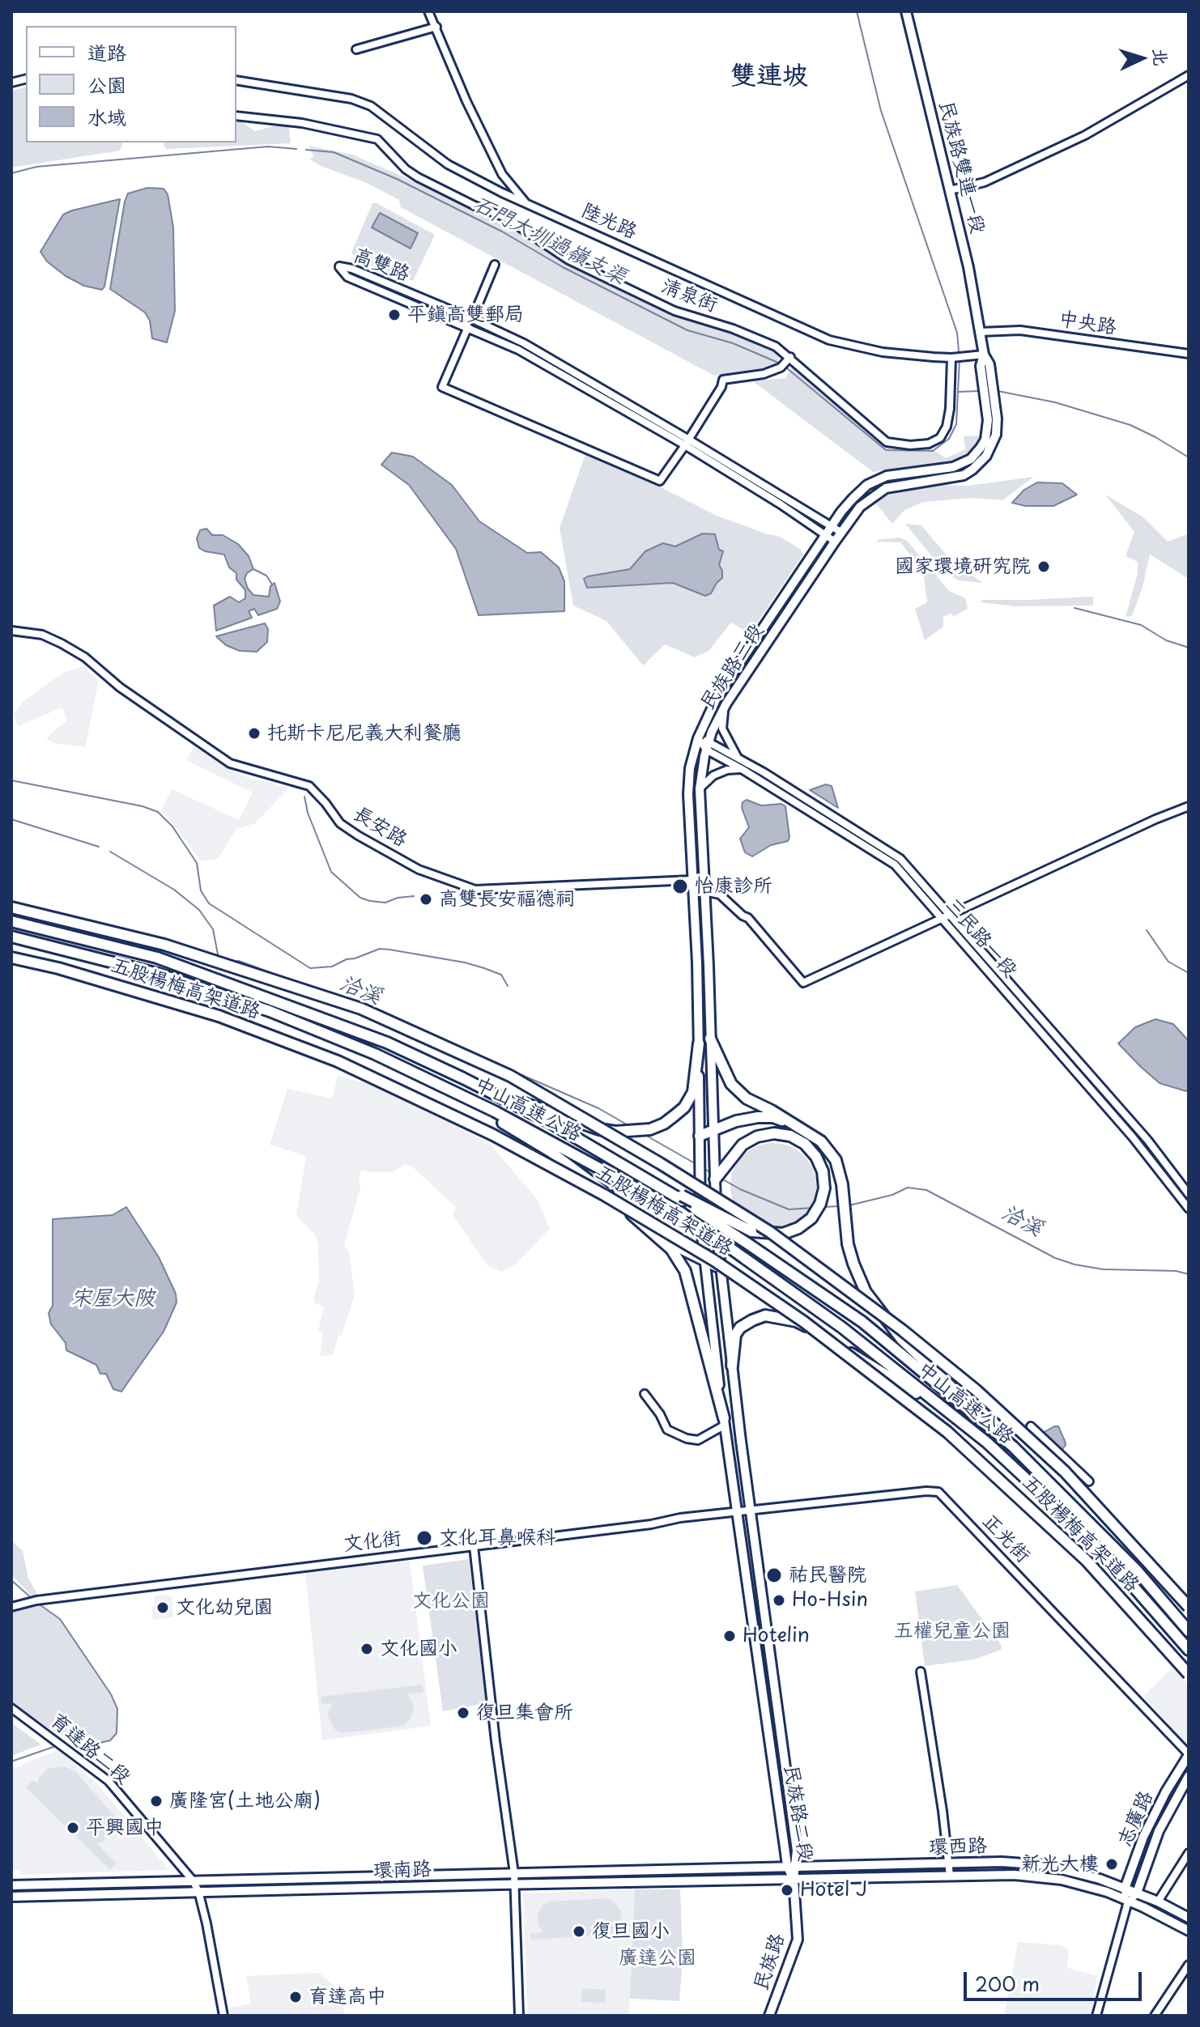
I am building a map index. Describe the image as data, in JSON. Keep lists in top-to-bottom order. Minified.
{"streets":{"highway":["五股楊梅高架道路","中山高速公路"],"main road":["民族路雙連一段","民族路三段","民族路二段","志廣路","環西路","環南路","民族路"],"street":["陸光路","高雙路","清泉街","中央路","長安路","三民路一段","正光街","文化街","育達路二段"]},"crossings":[["民族路雙連一段","中央路"],["民族路雙連一段","民族路三段"],["陸光路","清泉街"],["陸光路","民族路三段"],["高雙路","民族路三段"],["中央路","民族路三段"],["民族路三段","長安路"],["民族路三段","三民路一段"],["民族路三段","民族路二段"],["正光街","文化街"],["正光街","民族路二段"],["正光街","志廣路"],["文化街","民族路二段"],["育達路二段","環南路"],["民族路二段","環西路"],["民族路二段","環南路"],["民族路二段","民族路"],["志廣路","環西路"],["環西路","環南路"],["環西路","民族路"],["環南路","民族路"]],"districts":["雙連坡"],"water":["石門大圳過嶺支渠","洽溪","宋屋大陂"],"parks":["文化公園","五權兒童公園","廣達公園"],"places":["平鎮高雙郵局","國家環境研究院","托斯卡尼尼義大利餐廳","怡康診所","高雙長安福德祠","文化耳鼻喉科","祐民醫院","Ho-Hsin","文化幼兒園","Hotelin","文化國小","復旦集會所","廣隆宮(土地公廟)","平興國中","新光大樓","Hotel J","復旦國小","育達高中"],"legend":["道路","公園","水域"],"scale_bar":"200 m","north":"right"}
